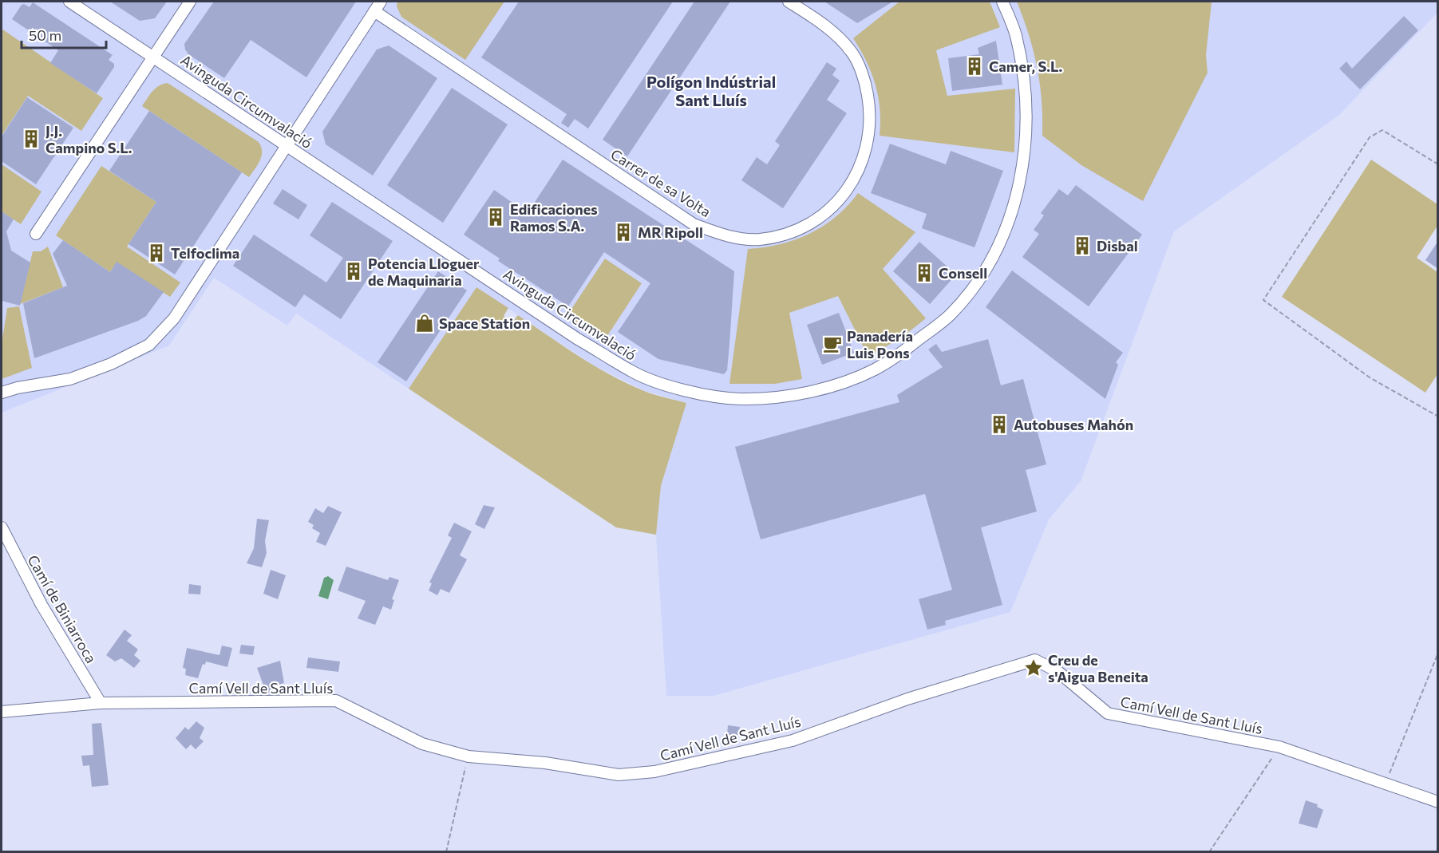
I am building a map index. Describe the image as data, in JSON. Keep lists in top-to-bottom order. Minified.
{"streets":{"street":["Avinguda Circumvalació","Carrer de sa Volta","Camí de Biniarroca","Camí Vell de Sant Lluís"]},"crossings":[["Camí de Biniarroca","Camí Vell de Sant Lluís"]],"districts":["Polígon Indústrial Sant Lluís"],"places":{"building":["Camer, S.L.","J.J. Campino S.L.","Edificaciones Ramos S.A.","MR Ripoll","Disbal","Telfoclima","Potencia Lloguer de Maquinaria","Consell","Autobuses Mahón"],"shop":["Space Station"],"cafe":["Panadería Luis Pons"],"place":["Creu de s'Aigua Beneita"]},"scale_bar":"50 m"}
